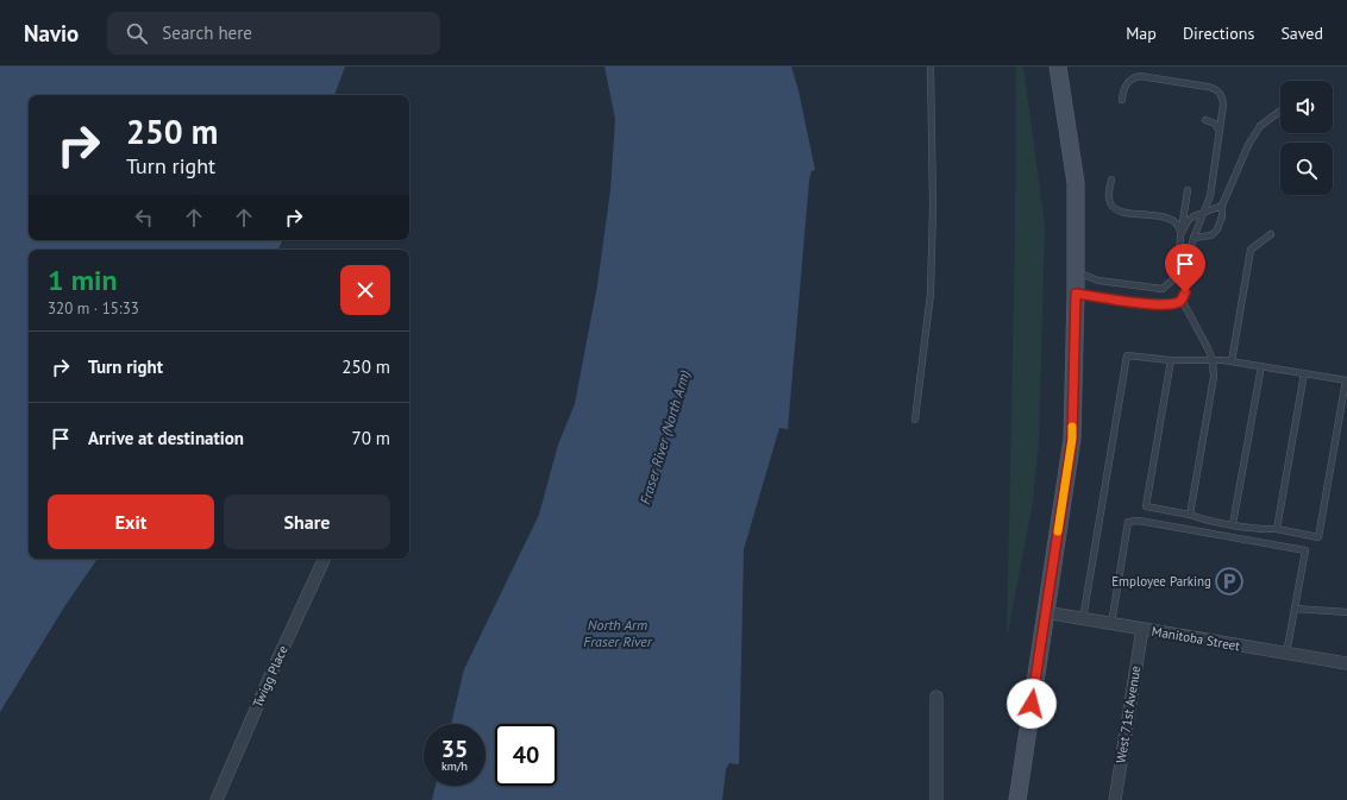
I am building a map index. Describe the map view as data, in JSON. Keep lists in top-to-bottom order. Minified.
{"streets":{"street":["Manitoba Street","Twigg Place","West 71st Avenue"]},"crossings":[["Manitoba Street","West 71st Avenue"]],"water":["Fraser River (North Arm)","North Arm Fraser River"],"places":{"parking":["Employee Parking"]},"page":{"header":"Navio","search":"Search here","nav":["Map","Directions","Saved"],"turn":["250 m","Turn right"],"heading":["1 min","320 m · 15:33"],"list":[{"name":"Turn right","value":"250 m"},{"name":"Arrive at destination","value":"70 m"}],"buttons":["Exit","Share"],"speed":"35 km/h","limit":"40"}}
